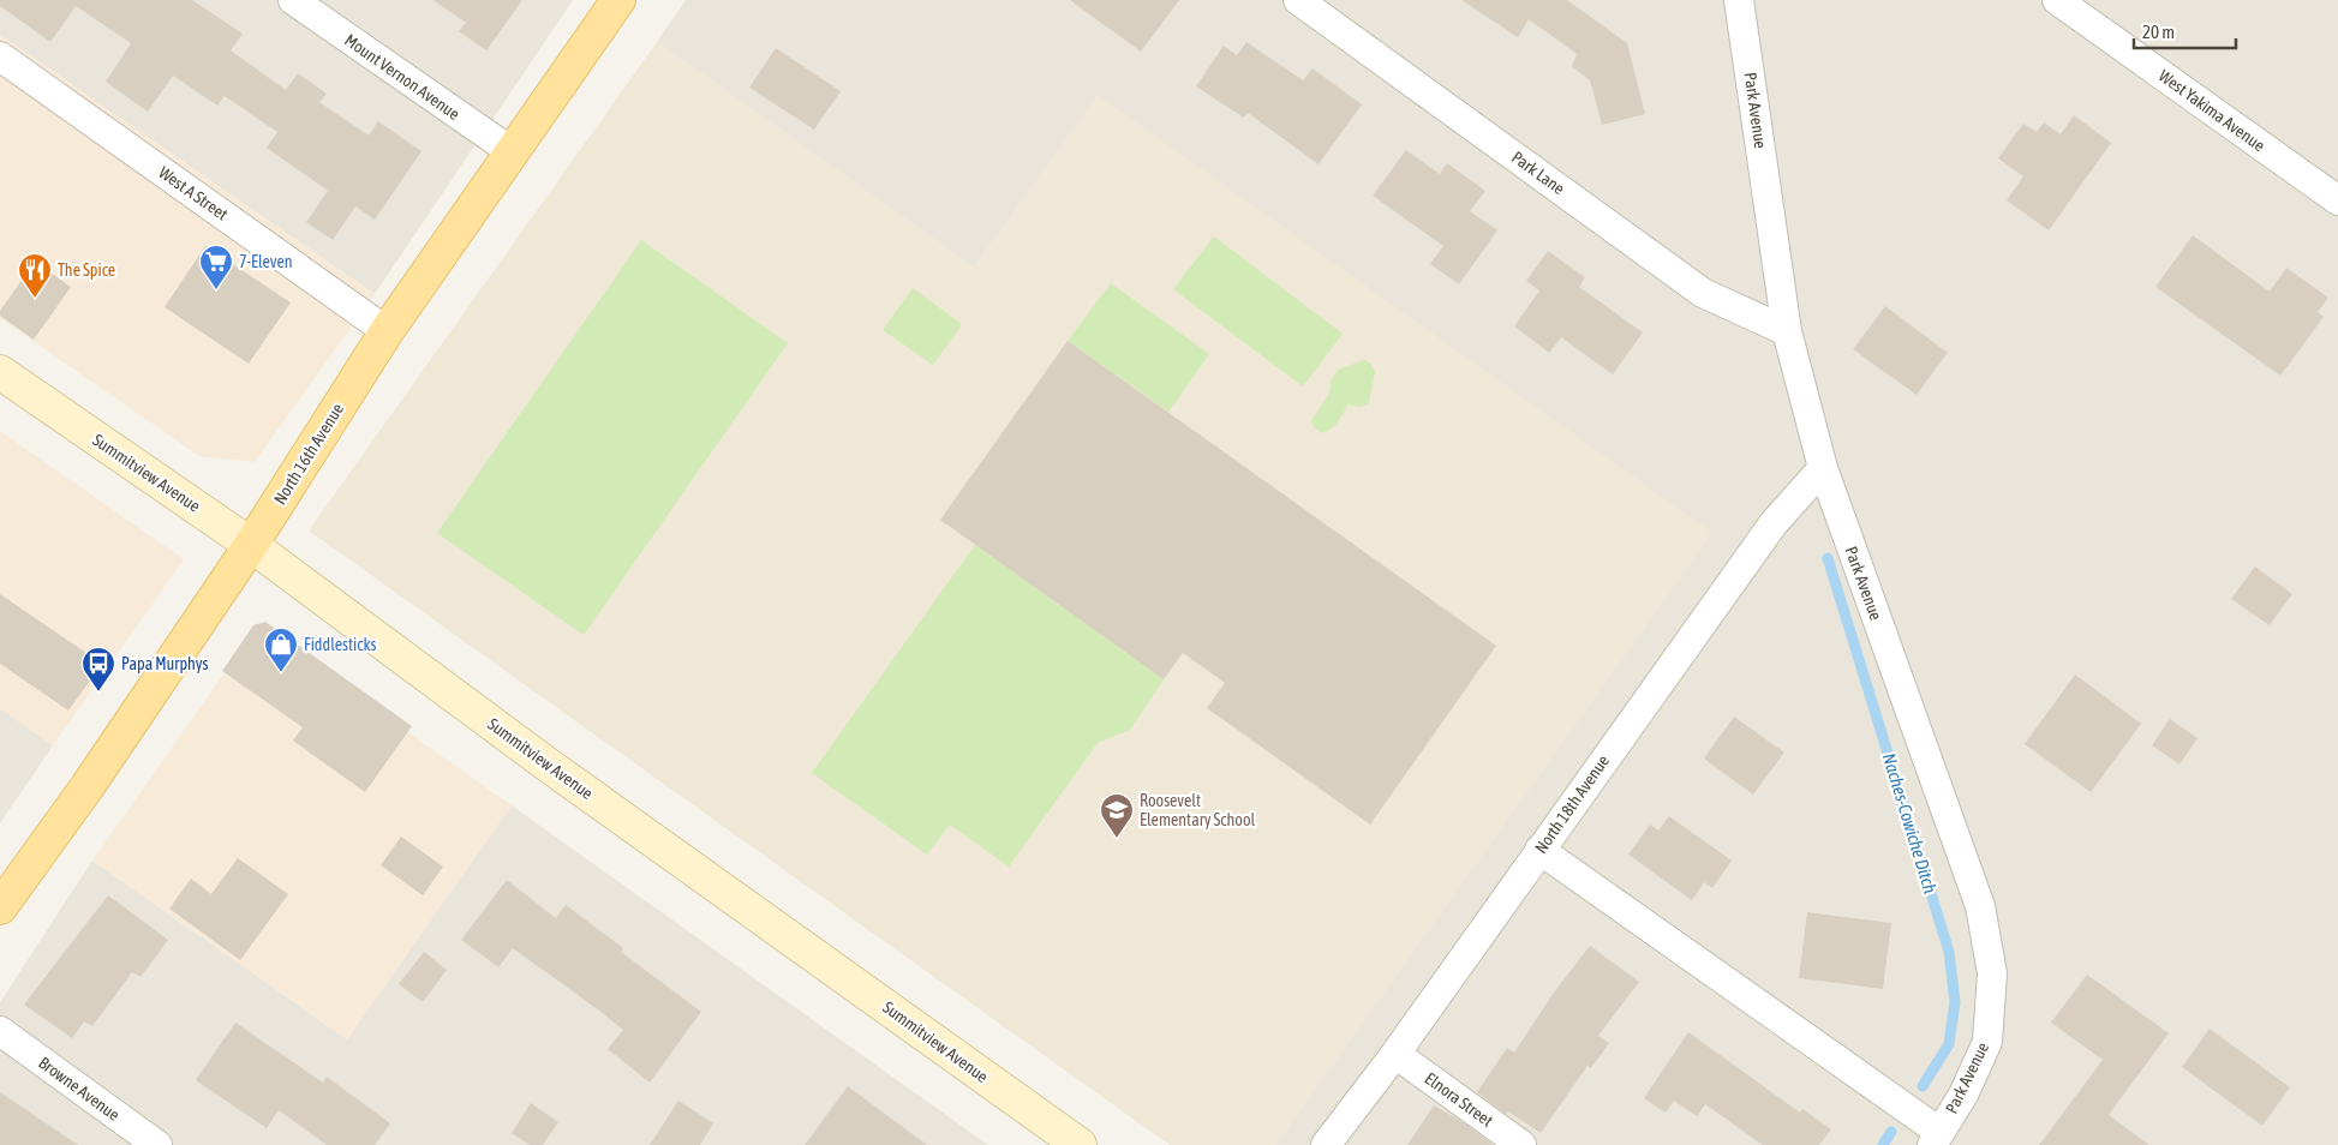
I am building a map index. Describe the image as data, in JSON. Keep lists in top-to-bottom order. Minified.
{"streets":{"main road":["North 16th Avenue","Summitview Avenue"],"street":["Mount Vernon Avenue","Park Avenue","West Yakima Avenue","Park Lane","West A Street","North 18th Avenue","Browne Avenue","Elnora Street"]},"crossings":[["Mount Vernon Avenue","North 16th Avenue"],["Park Avenue","Park Lane"],["Park Avenue","North 18th Avenue"],["West A Street","North 16th Avenue"],["North 16th Avenue","Summitview Avenue"],["North 18th Avenue","Elnora Street"]],"water":["Naches-Cowiche Ditch"],"places":{"supermarket":["7-Eleven"],"restaurant":["The Spice"],"shop":["Fiddlesticks"],"bus stop":["Papa Murphys"],"school or university":["Roosevelt Elementary School"]},"scale_bar":"20 m"}
